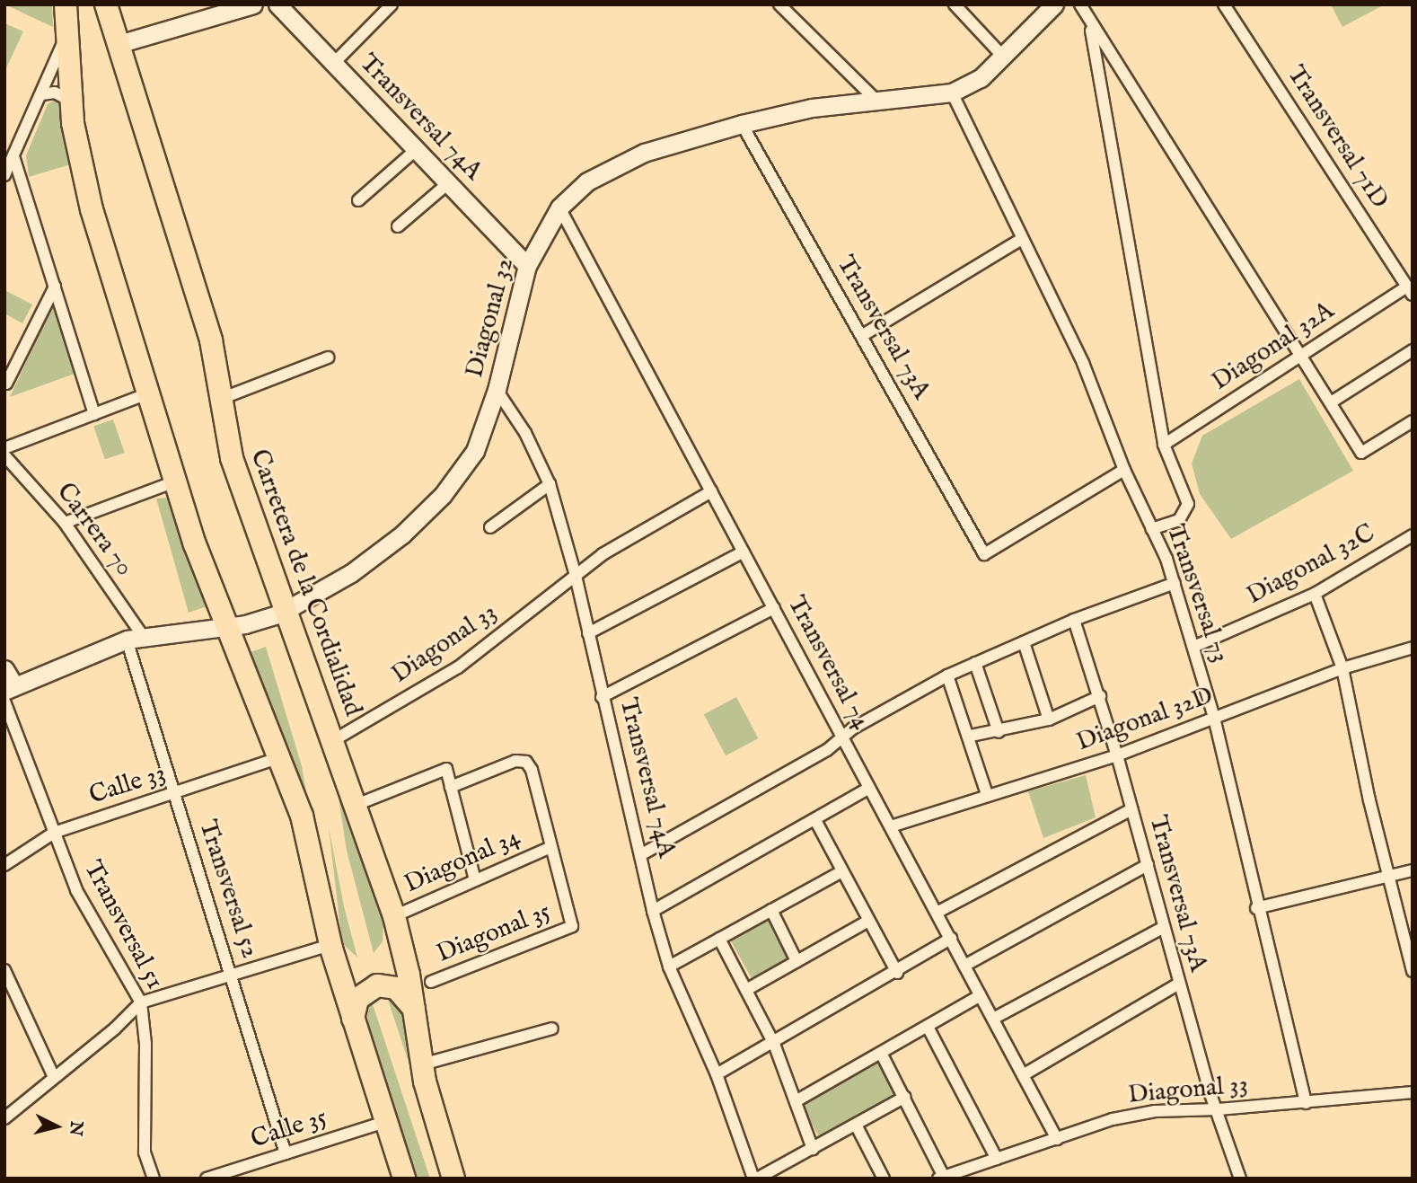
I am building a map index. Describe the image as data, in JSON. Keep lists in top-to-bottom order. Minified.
{"streets":{"highway":["Carretera de la Cordialidad"],"street":["Transversal 74A","Transversal 71D","Diagonal 32","Transversal 73A","Diagonal 32A","Carrera 70","Diagonal 32C","Transversal 73","Diagonal 33","Transversal 74","Diagonal 32D","Calle 33","Diagonal 34","Transversal 52","Transversal 51","Diagonal 35","Calle 35"]},"crossings":[["Transversal 74A","Diagonal 32"],["Transversal 74A","Diagonal 33"],["Transversal 71D","Diagonal 32A"],["Diagonal 32","Transversal 73A"],["Diagonal 32","Carrera 70"],["Diagonal 32","Carretera de la Cordialidad"],["Diagonal 32","Transversal 73"],["Diagonal 32","Transversal 74"],["Diagonal 32","Transversal 52"],["Transversal 73A","Transversal 73"],["Transversal 73A","Diagonal 33"],["Transversal 73A","Diagonal 32D"],["Carrera 70","Transversal 52"],["Diagonal 32C","Transversal 73"],["Carretera de la Cordialidad","Diagonal 33"],["Carretera de la Cordialidad","Diagonal 34"],["Transversal 73","Diagonal 33"],["Transversal 73","Diagonal 32D"],["Diagonal 33","Transversal 74"],["Transversal 74","Diagonal 32D"],["Calle 33","Transversal 52"],["Calle 33","Transversal 51"],["Diagonal 34","Diagonal 35"],["Transversal 52","Calle 35"]],"north":"right"}
